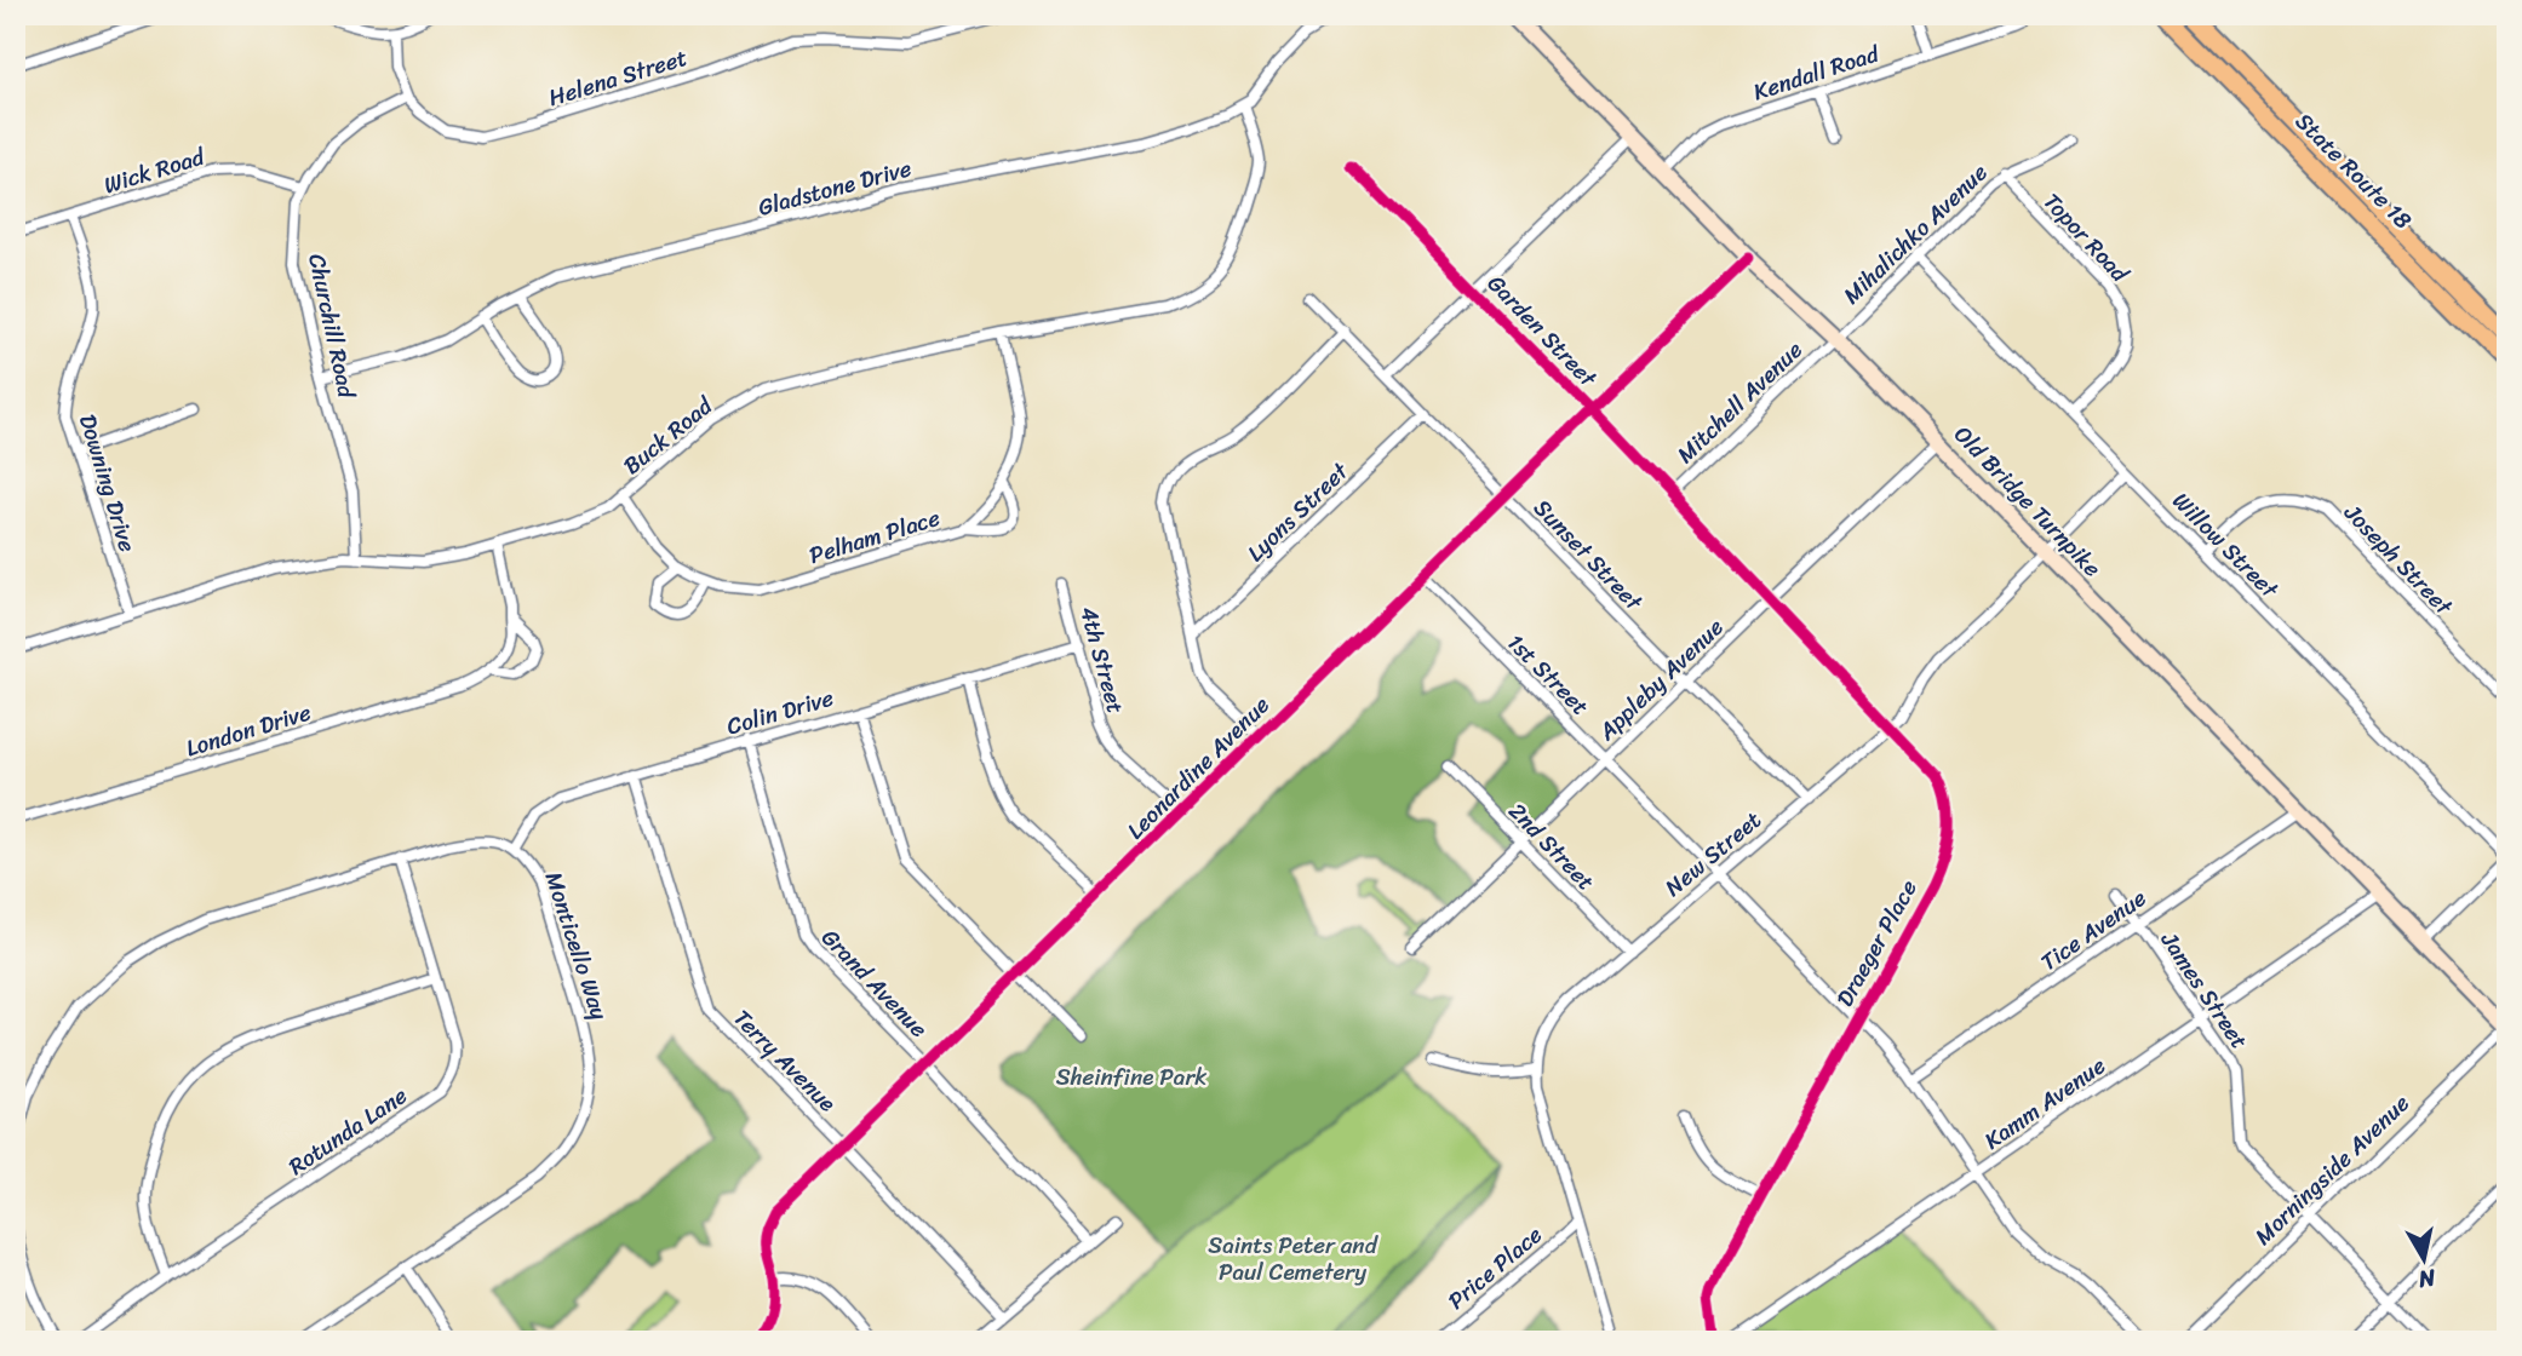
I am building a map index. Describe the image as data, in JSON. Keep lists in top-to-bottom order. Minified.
{"streets":{"highway":["State Route 18"],"street":["Kendall Road","Helena Street","Wick Road","Gladstone Drive","Mihalichko Avenue","Topor Road","Churchill Road","Garden Street","Mitchell Avenue","Buck Road","Downing Drive","Old Bridge Turnpike","Lyons Street","Pelham Place","Willow Street","Sunset Street","Joseph Street","4th Street","1st Street","Appleby Avenue","Colin Drive","London Drive","Leonardine Avenue","2nd Street","New Street","Tice Avenue","Draeger Place","Monticello Way","Grand Avenue","James Street","Terry Avenue","Kamm Avenue","Rotunda Lane","Morningside Avenue","Price Place"]},"crossings":[["Kendall Road","Old Bridge Turnpike"],["Helena Street","Churchill Road"],["Wick Road","Churchill Road"],["Wick Road","Downing Drive"],["Gladstone Drive","Churchill Road"],["Gladstone Drive","Buck Road"],["Mihalichko Avenue","Topor Road"],["Mihalichko Avenue","Mitchell Avenue"],["Mihalichko Avenue","Old Bridge Turnpike"],["Mihalichko Avenue","Willow Street"],["Topor Road","Willow Street"],["Churchill Road","Buck Road"],["Garden Street","Mitchell Avenue"],["Garden Street","Appleby Avenue"],["Garden Street","Leonardine Avenue"],["Garden Street","Draeger Place"],["Mitchell Avenue","Old Bridge Turnpike"],["Buck Road","Downing Drive"],["Buck Road","Pelham Place"],["Old Bridge Turnpike","Appleby Avenue"],["Old Bridge Turnpike","Leonardine Avenue"],["Old Bridge Turnpike","New Street"],["Old Bridge Turnpike","Tice Avenue"],["Old Bridge Turnpike","Kamm Avenue"],["Old Bridge Turnpike","Morningside Avenue"],["Lyons Street","Sunset Street"],["Willow Street","Joseph Street"],["Willow Street","New Street"],["Sunset Street","Appleby Avenue"],["Sunset Street","Leonardine Avenue"],["Sunset Street","New Street"],["4th Street","Colin Drive"],["4th Street","Leonardine Avenue"],["1st Street","Appleby Avenue"],["1st Street","Leonardine Avenue"],["1st Street","New Street"],["1st Street","Tice Avenue"],["1st Street","Draeger Place"],["1st Street","Kamm Avenue"],["Appleby Avenue","2nd Street"],["Appleby Avenue","Draeger Place"],["Colin Drive","Monticello Way"],["Colin Drive","Grand Avenue"],["Colin Drive","Terry Avenue"],["Leonardine Avenue","Grand Avenue"],["Leonardine Avenue","Terry Avenue"],["2nd Street","New Street"],["New Street","Draeger Place"],["New Street","Price Place"],["Tice Avenue","James Street"],["James Street","Kamm Avenue"],["James Street","Morningside Avenue"]],"parks":["Sheinfine Park","Saints Peter and Paul Cemetery"],"north":"bottom"}
